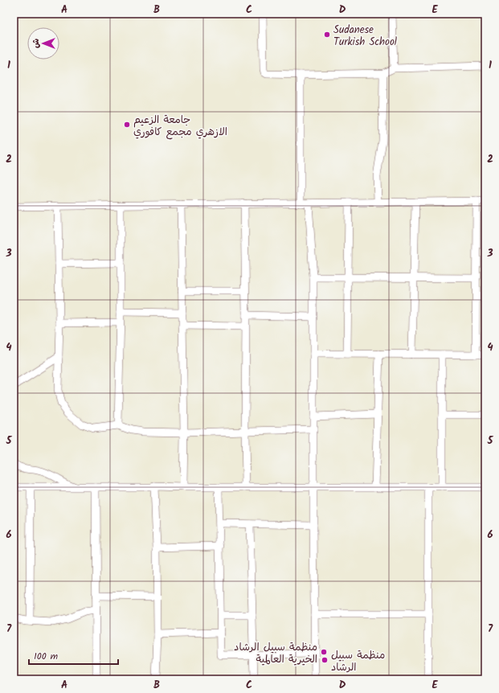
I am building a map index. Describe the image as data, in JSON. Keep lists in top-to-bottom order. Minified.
{"places":["Sudanese Turkish School","جامعة الزعيم الازهري مجمع كافوري","منظمة سبيل الرشاد الخيرية العالمية","منظمة سبيل الرشاد"],"scale_bar":"100 m","north":"left","grid":{"columns":["A","B","C","D","E"],"rows":["1","2","3","4","5","6","7"]}}
